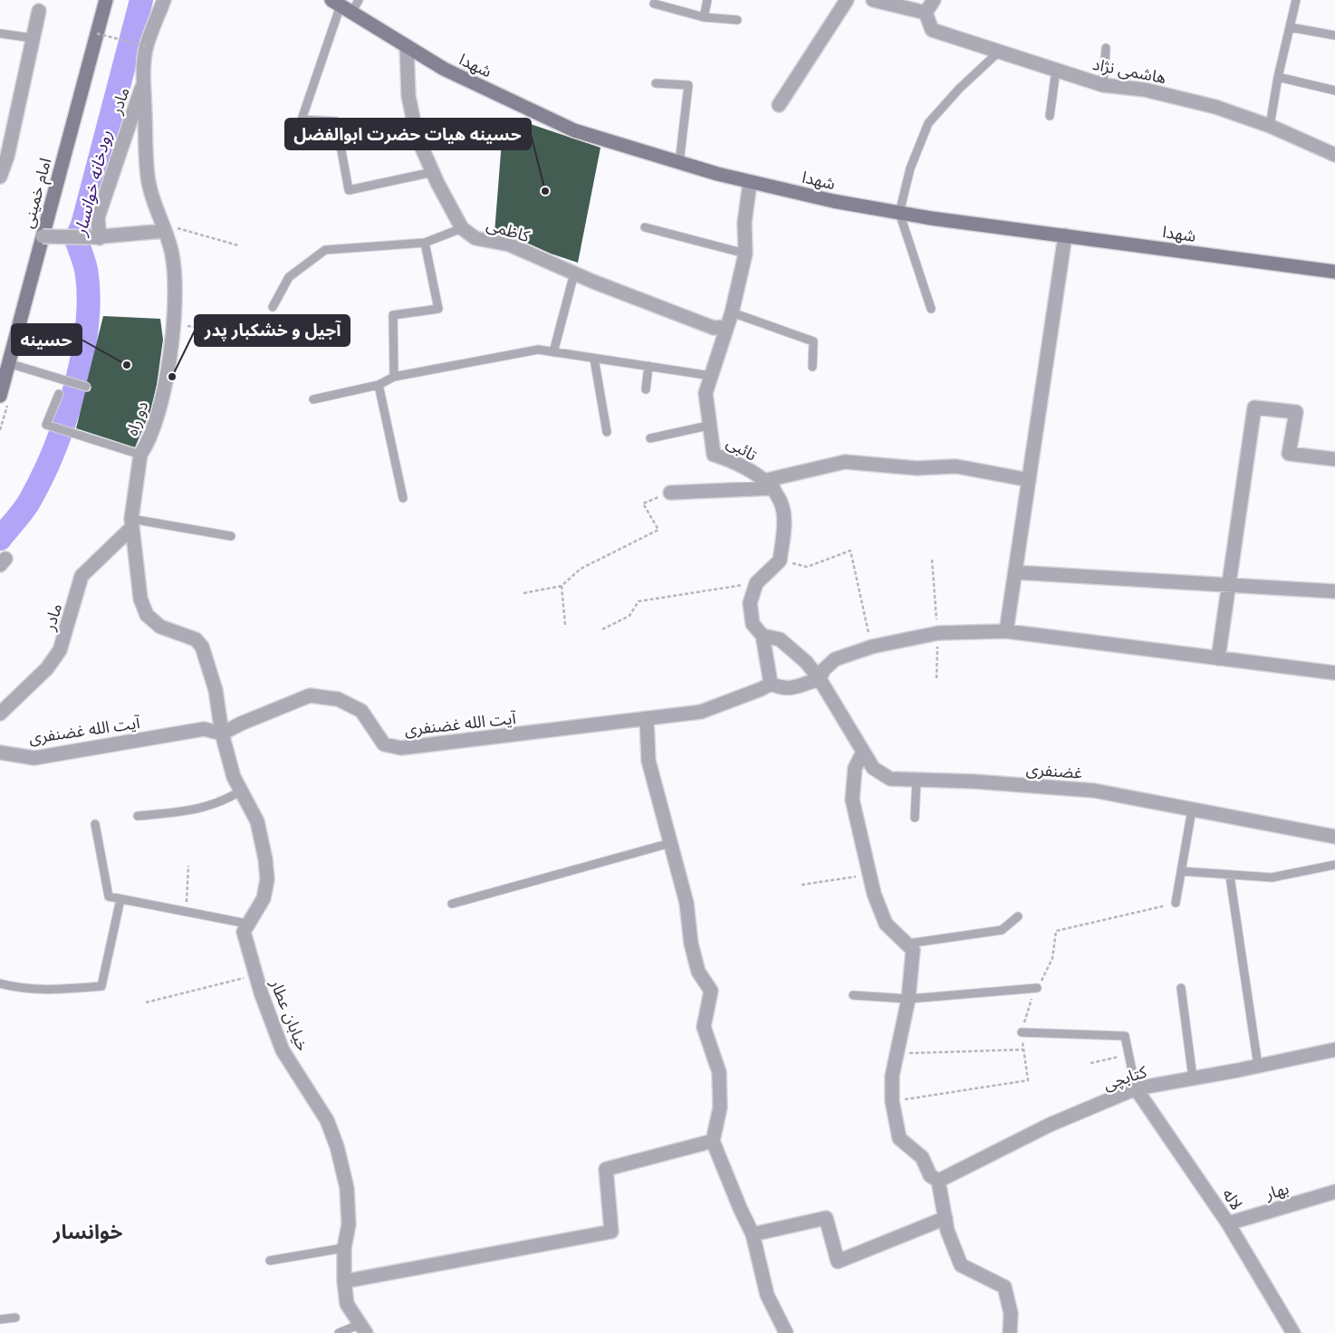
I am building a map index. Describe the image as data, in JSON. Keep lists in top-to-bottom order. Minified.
{"streets":{"main road":["شهدا","امام خمینی"],"street":["هاشمی نژاد","مادر","کاظمی","دو راه","تائبی","آیت الله غضنفری","غضنفری","خیابان عطار","کتابچی","بهار","لاله"]},"crossings":[["شهدا","کاظمی"],["شهدا","تائبی"],["مادر","دو راه"],["کاظمی","تائبی"],["دو راه","آیت الله غضنفری"],["کتابچی","لاله"],["بهار","لاله"]],"districts":["خوانسار"],"water":["رودخانه خوانسار"],"places":["حسینه هیات حضرت ابوالفضل","حسینه","آجیل و خشکبار پدر"]}
